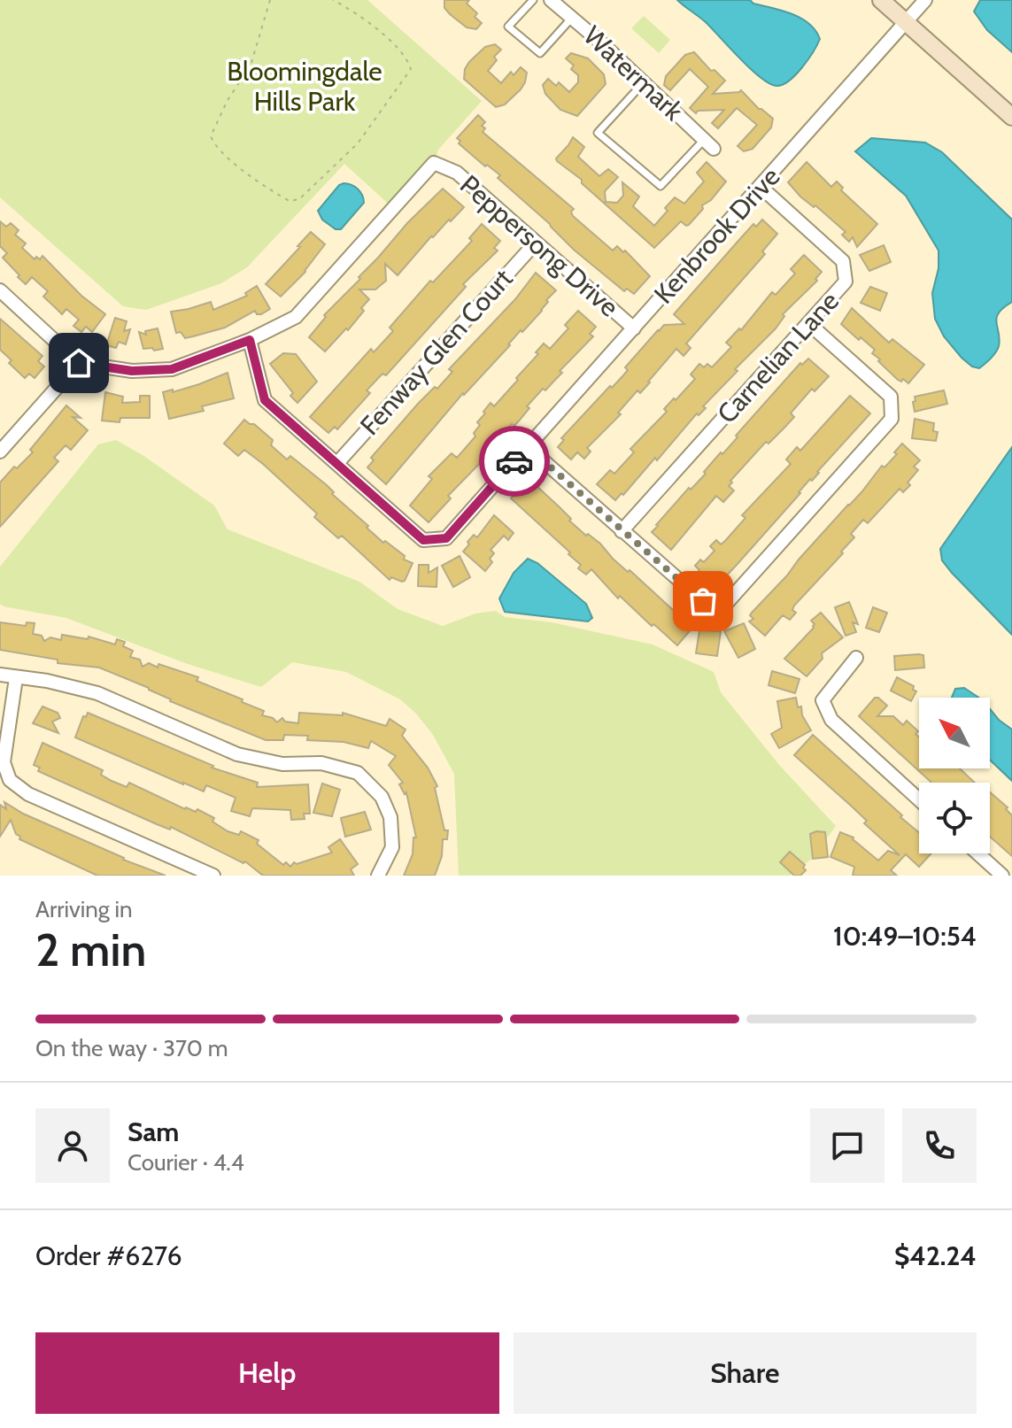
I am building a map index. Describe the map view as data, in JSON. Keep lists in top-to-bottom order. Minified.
{"streets":{"street":["Watermark","Kenbrook Drive","Peppersong Drive","Fenway Glen Court","Carnelian Lane"]},"crossings":[["Kenbrook Drive","Peppersong Drive"],["Kenbrook Drive","Fenway Glen Court"],["Kenbrook Drive","Carnelian Lane"],["Peppersong Drive","Fenway Glen Court"]],"parks":["Bloomingdale Hills Park"],"north":"top left","page":{"heading":["2 min","Arriving in","10:49–10:54"],"panel":["Sam","Courier · 4.4","Order #6276","$42.24"],"bar":"On the way · 370 m","buttons":["Help","Share"]}}
